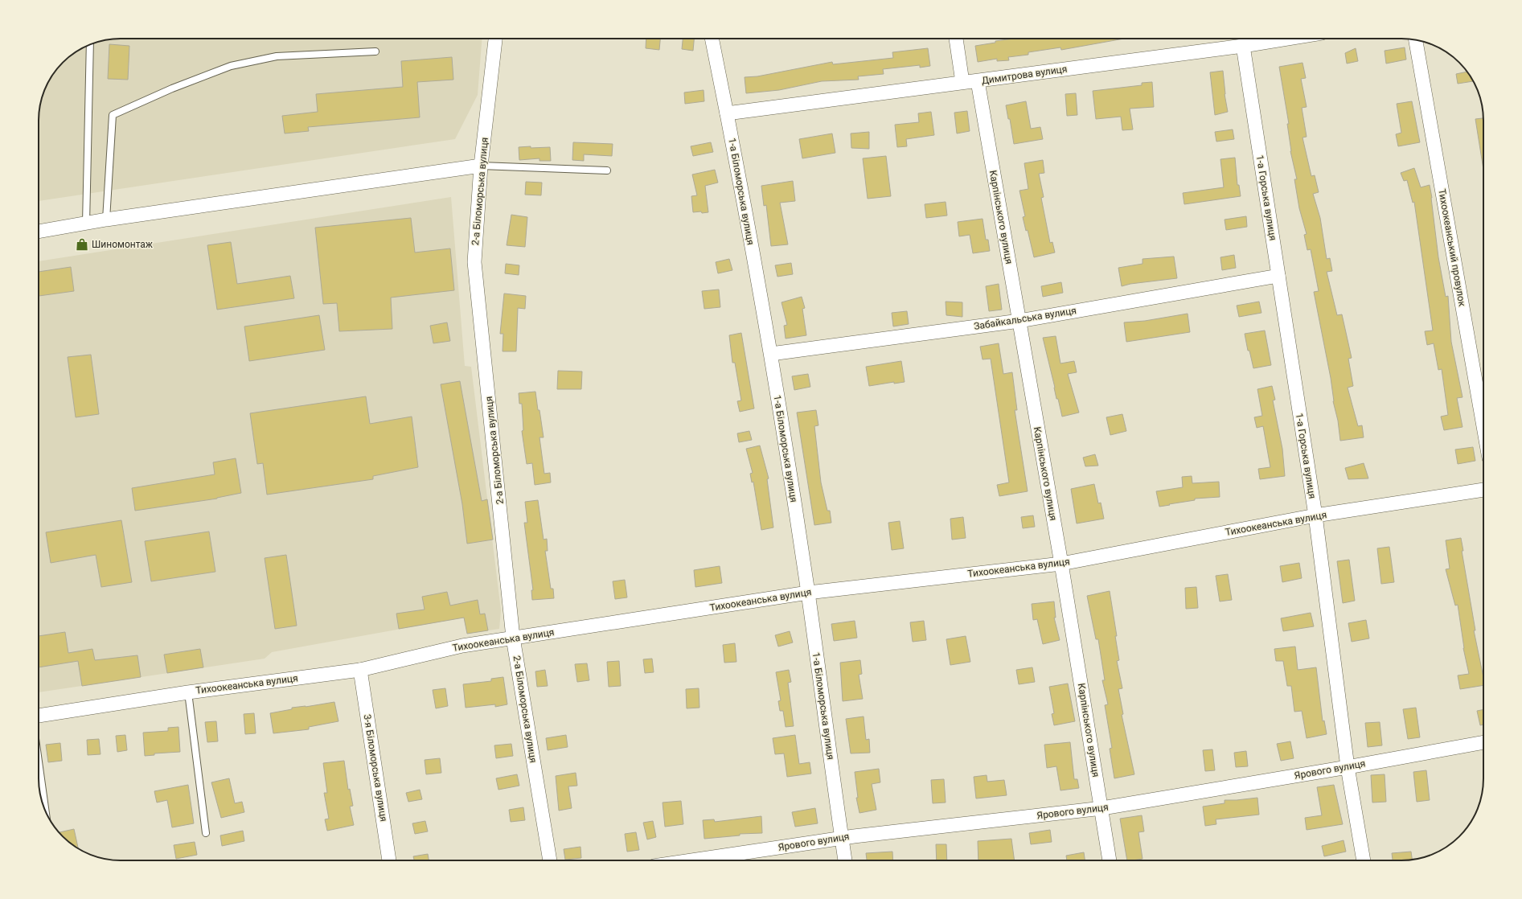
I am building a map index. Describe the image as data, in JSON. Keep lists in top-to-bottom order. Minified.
{"streets":{"street":["Димитрова вулиця","2-а Біломорська вулиця","1-а Біломорська вулиця","1-а Горська вулиця","Карпінського вулиця","Тихоокеанський провулок","Забайкальська вулиця","Тихоокеанська вулиця","3-я Біломорська вулиця","Ярового вулиця"]},"crossings":[["Димитрова вулиця","1-а Біломорська вулиця"],["Димитрова вулиця","1-а Горська вулиця"],["Димитрова вулиця","Карпінського вулиця"],["2-а Біломорська вулиця","Тихоокеанська вулиця"],["1-а Біломорська вулиця","Забайкальська вулиця"],["1-а Біломорська вулиця","Тихоокеанська вулиця"],["1-а Біломорська вулиця","Ярового вулиця"],["1-а Горська вулиця","Забайкальська вулиця"],["1-а Горська вулиця","Тихоокеанська вулиця"],["1-а Горська вулиця","Ярового вулиця"],["Карпінського вулиця","Забайкальська вулиця"],["Карпінського вулиця","Тихоокеанська вулиця"],["Карпінського вулиця","Ярового вулиця"],["Тихоокеанська вулиця","3-я Біломорська вулиця"]],"places":{"shop":["Шиномонтаж"]}}
